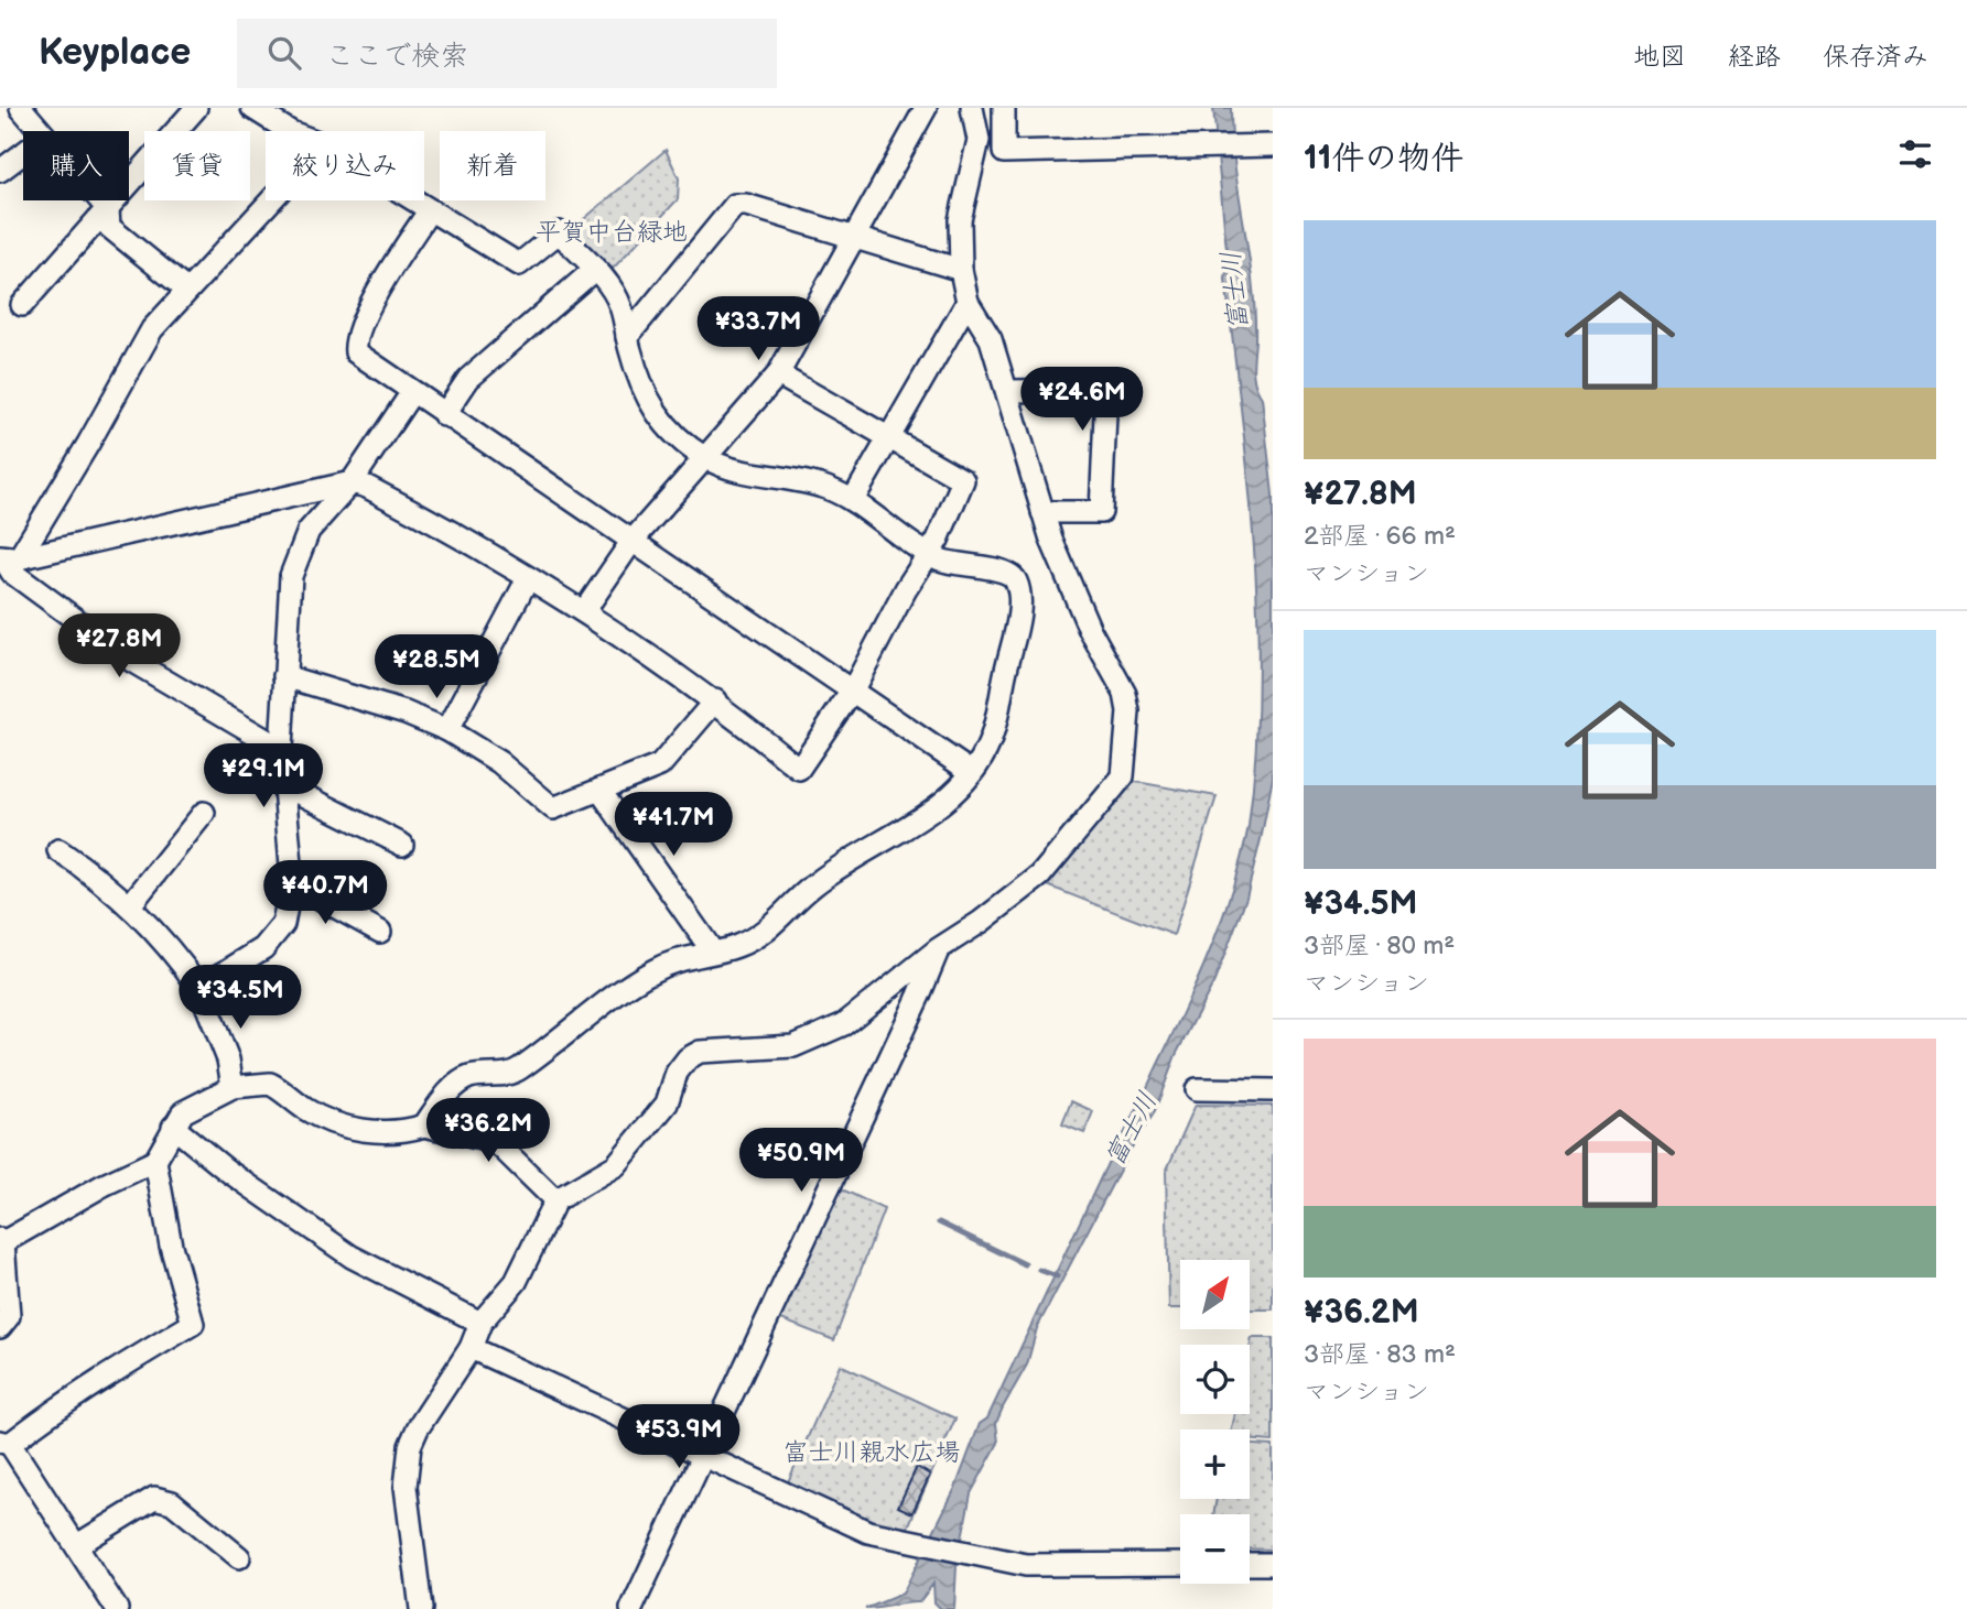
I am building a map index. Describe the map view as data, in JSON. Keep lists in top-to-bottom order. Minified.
{"water":["富士川"],"parks":["平賀中台緑地","富士川親水広場"],"north":"top right","page":{"header":"Keyplace","search":"ここで検索","nav":["地図","経路","保存済み"],"heading":"11件の物件","chip":["購入","賃貸","絞り込み","新着"],"list":[{"name":"¥27.8M","note":"2部屋 · 66 m² · マンション"},{"name":"¥34.5M","note":"3部屋 · 80 m² · マンション"},{"name":"¥36.2M","note":"3部屋 · 83 m² · マンション"}],"price":["¥33.7M","¥24.6M","¥27.8M","¥28.5M","¥29.1M","¥41.7M","¥40.7M","¥34.5M","¥36.2M","¥50.9M","¥53.9M"],"map_buttons":["+","−"]}}
